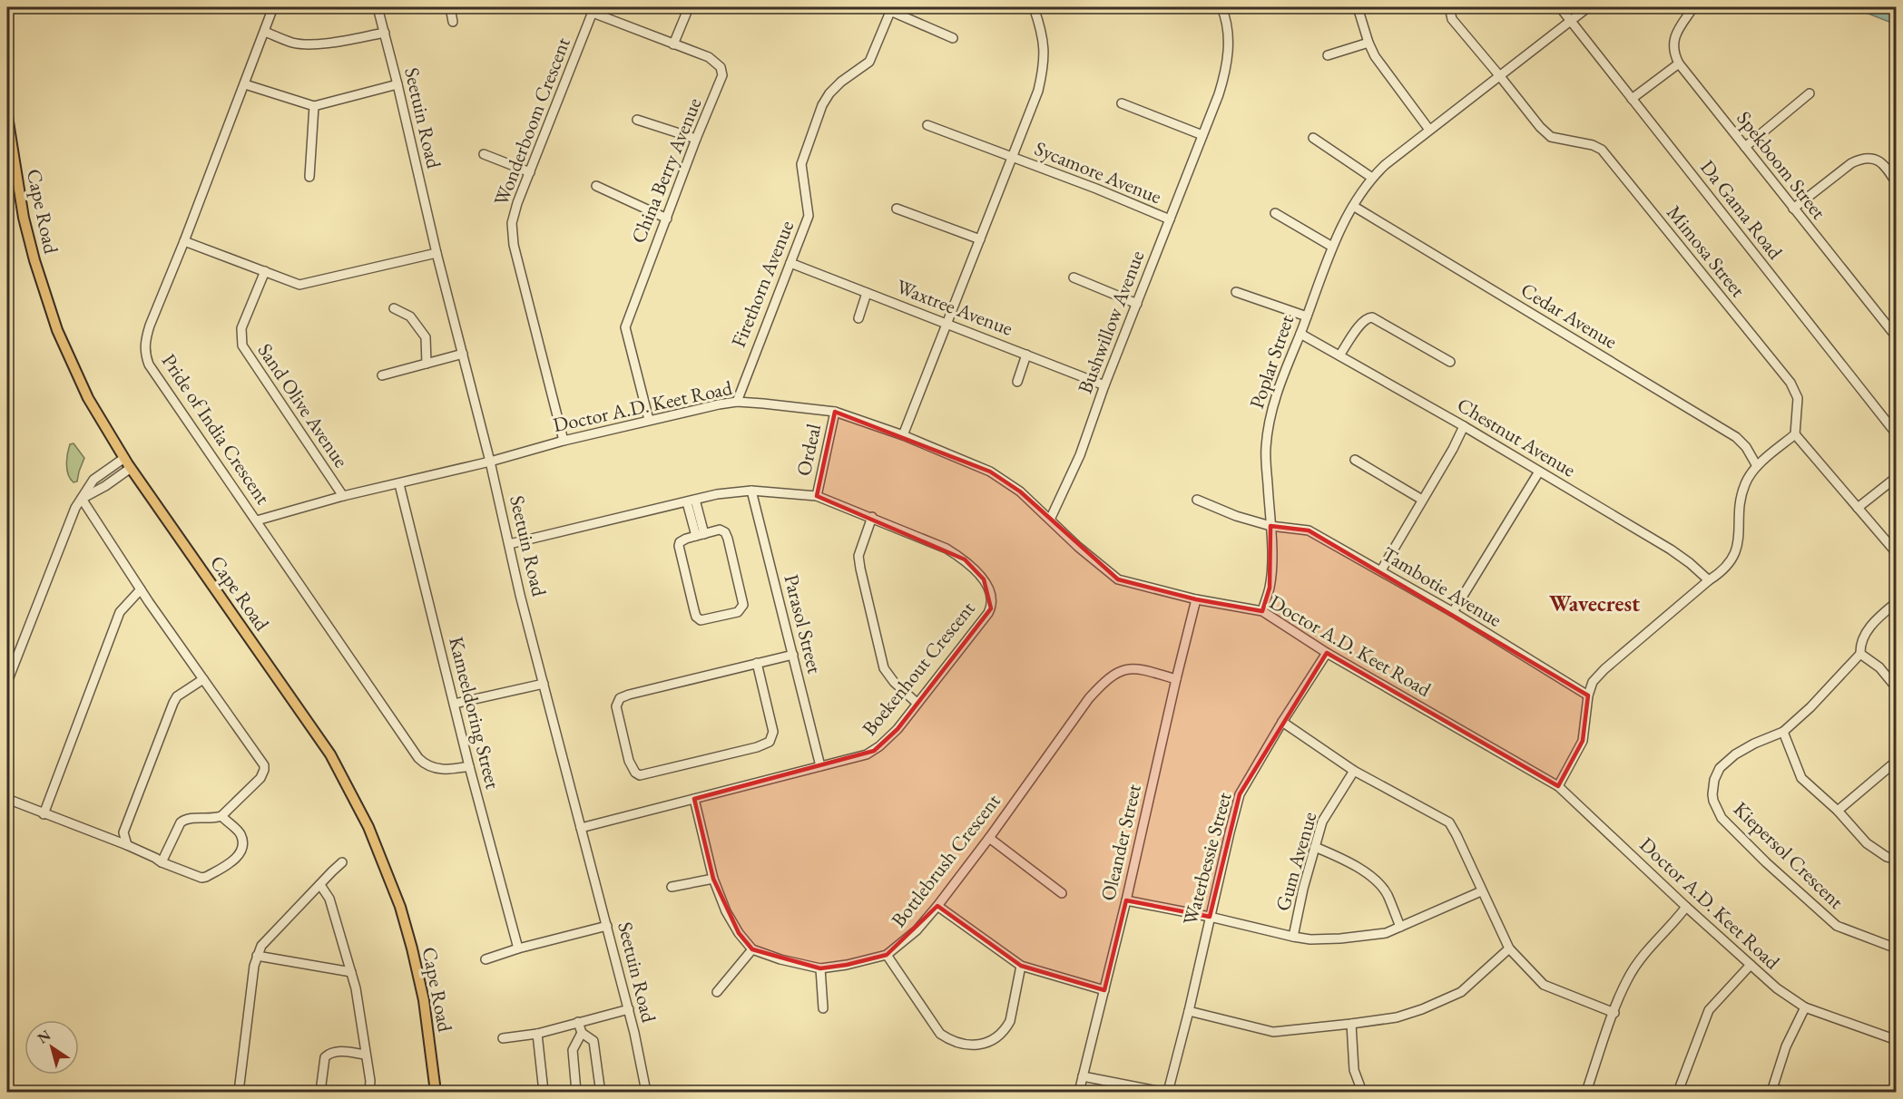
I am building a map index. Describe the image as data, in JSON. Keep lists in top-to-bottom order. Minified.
{"streets":{"main road":["Cape Road"],"street":["Seetuin Road","Wonderboom Crescent","Spekboom Street","China Berry Avenue","Sycamore Avenue","Da Gama Road","Mimosa Street","Firethorn Avenue","Waxtree Avenue","Cedar Avenue","Bushwillow Avenue","Poplar Street","Sand Olive Avenue","Doctor A.D. Keet Road","Pride of India Crescent","Chestnut Avenue","Ordeal","Tambotie Avenue","Parasol Street","Boekenhout Crescent","Kameeldoring Street","Oleander Street","Kiepersol Crescent","Waterbessie Street","Bottlebrush Crescent","Gum Avenue"]},"crossings":[["Seetuin Road","Doctor A.D. Keet Road"],["Seetuin Road","Boekenhout Crescent"],["Wonderboom Crescent","China Berry Avenue"],["Wonderboom Crescent","Doctor A.D. Keet Road"],["China Berry Avenue","Doctor A.D. Keet Road"],["Sycamore Avenue","Bushwillow Avenue"],["Da Gama Road","Poplar Street"],["Mimosa Street","Poplar Street"],["Firethorn Avenue","Waxtree Avenue"],["Firethorn Avenue","Doctor A.D. Keet Road"],["Waxtree Avenue","Bushwillow Avenue"],["Cedar Avenue","Poplar Street"],["Bushwillow Avenue","Doctor A.D. Keet Road"],["Poplar Street","Doctor A.D. Keet Road"],["Poplar Street","Chestnut Avenue"],["Poplar Street","Tambotie Avenue"],["Sand Olive Avenue","Doctor A.D. Keet Road"],["Doctor A.D. Keet Road","Pride of India Crescent"],["Doctor A.D. Keet Road","Ordeal"],["Doctor A.D. Keet Road","Kameeldoring Street"],["Doctor A.D. Keet Road","Oleander Street"],["Doctor A.D. Keet Road","Waterbessie Street"],["Pride of India Crescent","Kameeldoring Street"],["Ordeal","Boekenhout Crescent"],["Parasol Street","Boekenhout Crescent"],["Oleander Street","Bottlebrush Crescent"]],"districts":["Wavecrest"],"north":"top left"}
